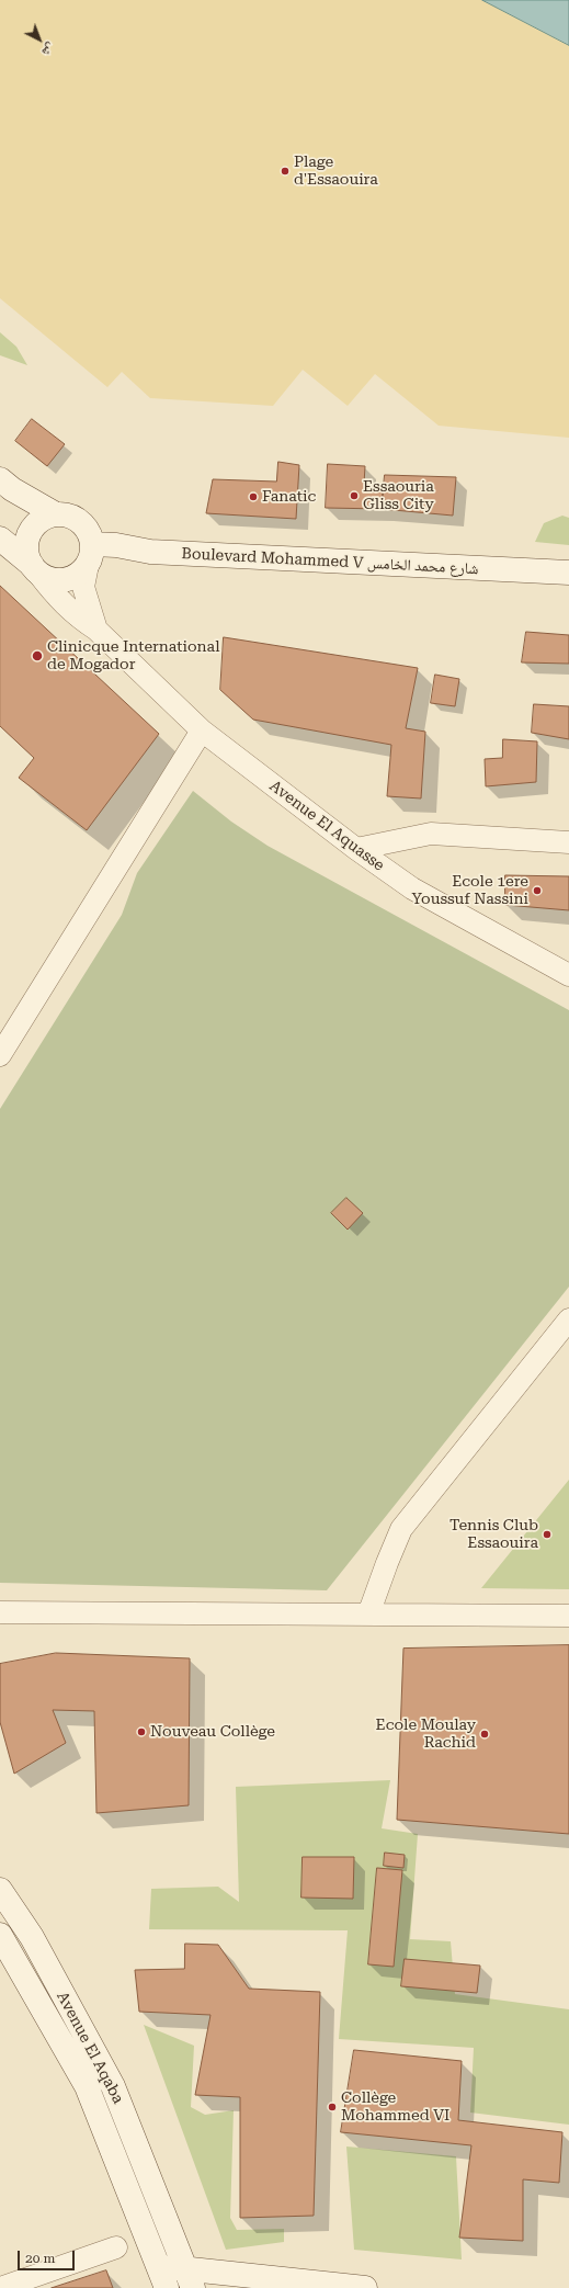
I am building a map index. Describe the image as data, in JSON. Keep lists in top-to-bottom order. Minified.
{"streets":{"street":["Boulevard Mohammed V شارع محمد الخامس","Avenue El Aquasse","Avenue El Aqaba"]},"places":["Plage d'Essaouira","Essaouria Gliss City","Fanatic","Clinicque International de Mogador","Ecole 1ere Youssuf Nassini","Tennis Club Essaouira","Nouveau Collège","Ecole Moulay Rachid","Collège Mohammed VI"],"scale_bar":"20 m","north":"bottom right"}
